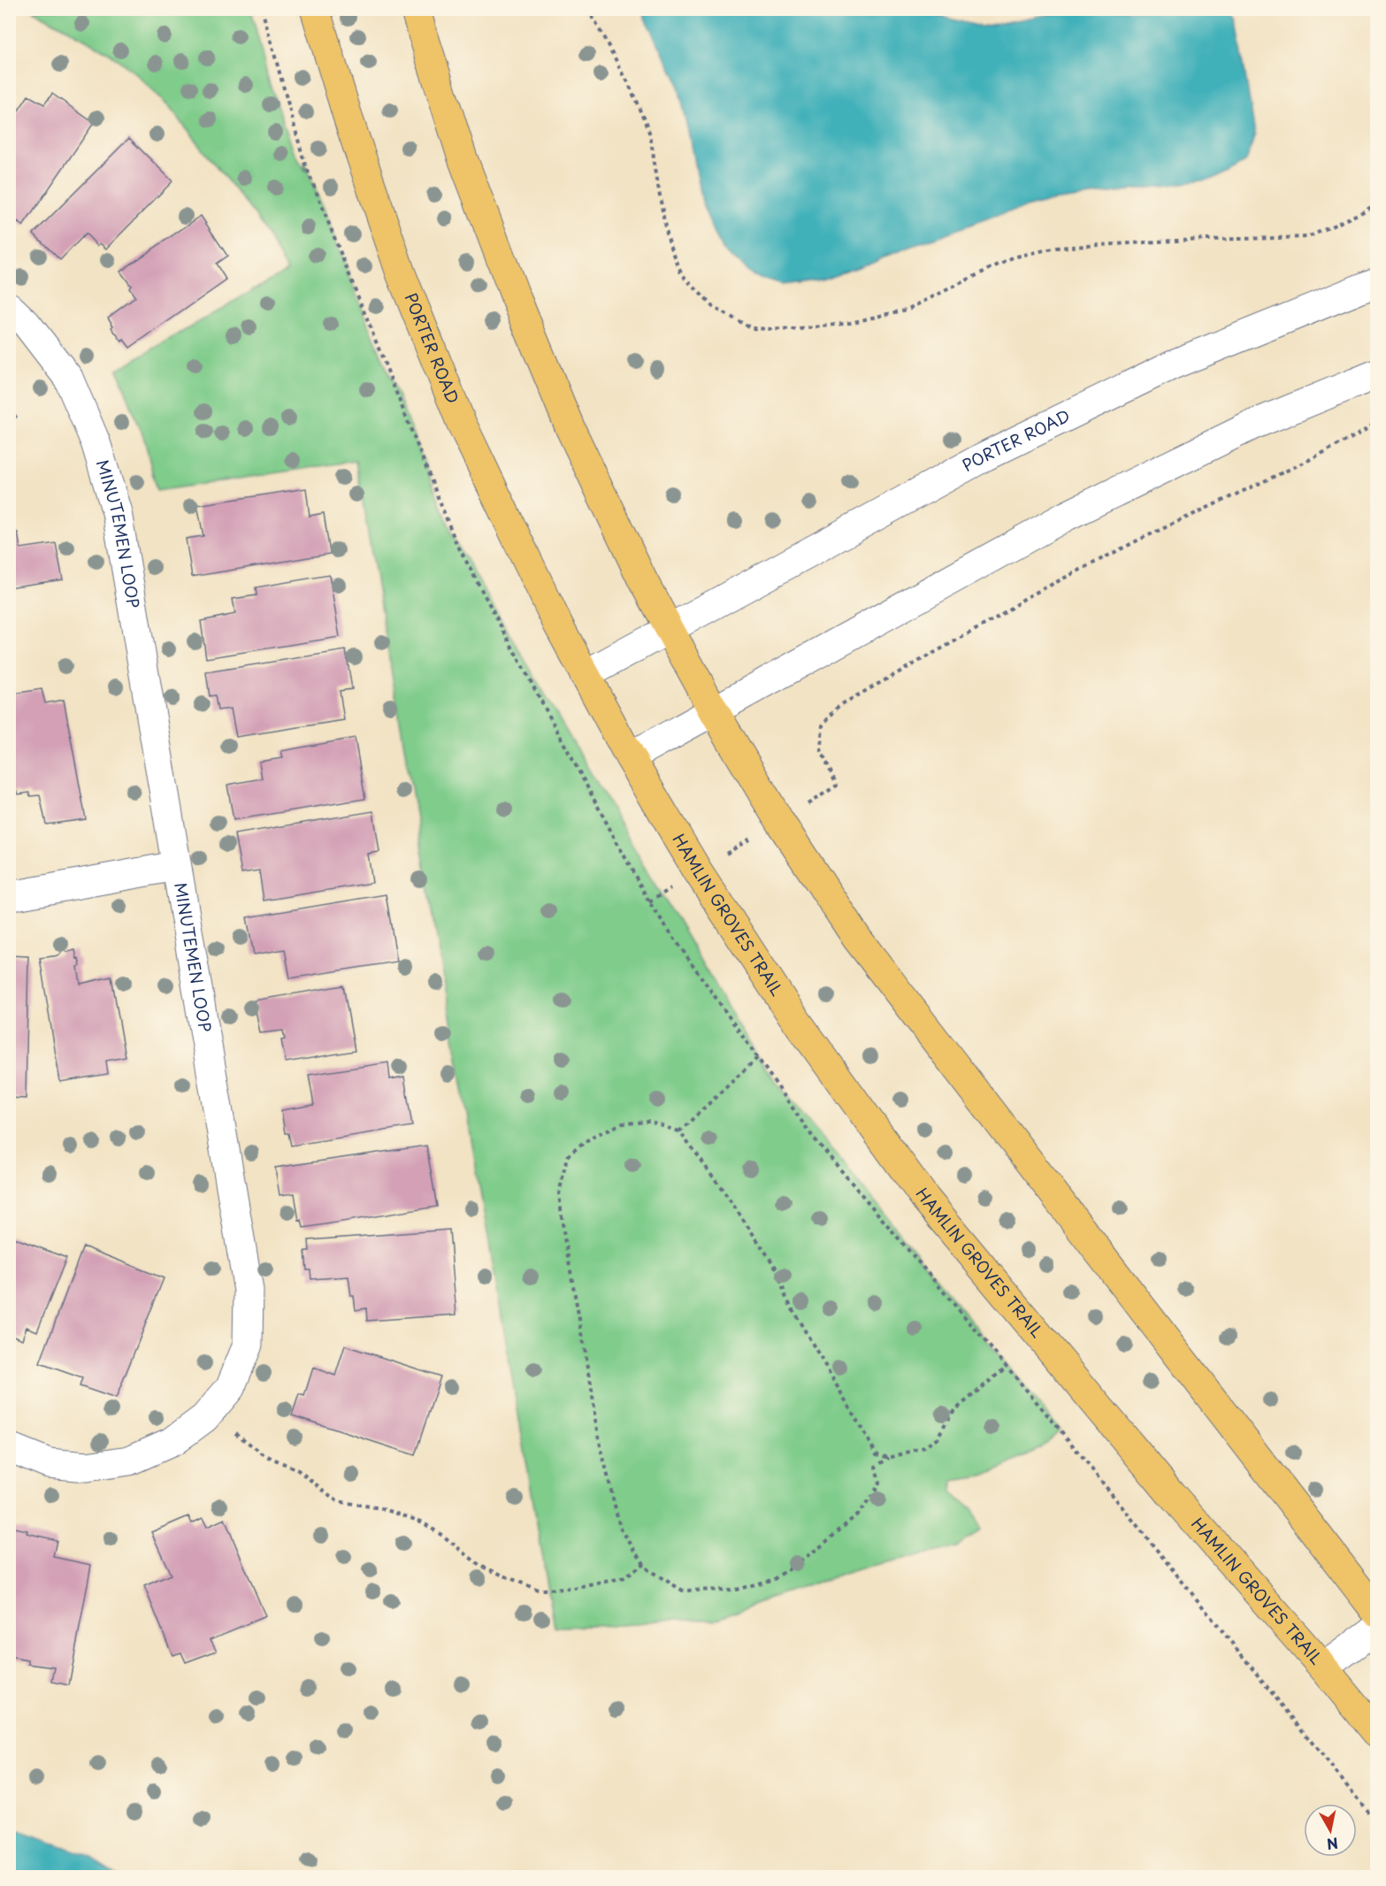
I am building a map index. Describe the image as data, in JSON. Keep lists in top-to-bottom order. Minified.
{"streets":{"main road":["PORTER ROAD","HAMLIN GROVES TRAIL"],"street":["MINUTEMEN LOOP"]},"crossings":[["PORTER ROAD","HAMLIN GROVES TRAIL"]],"north":"bottom"}
